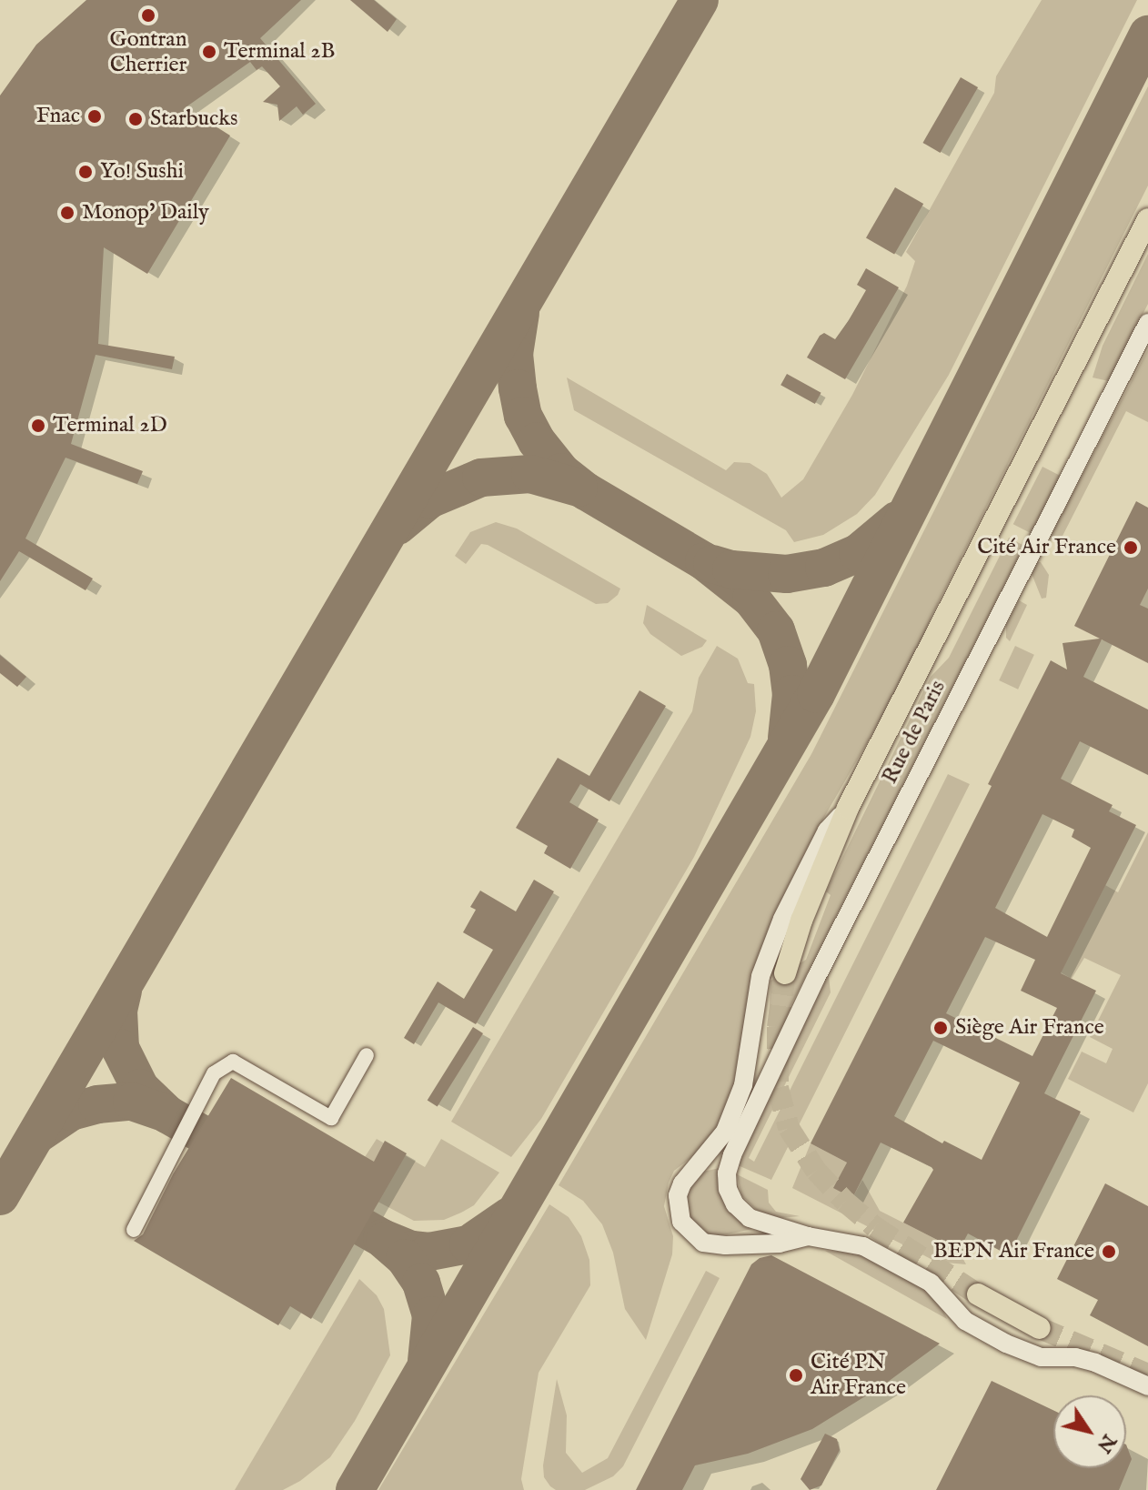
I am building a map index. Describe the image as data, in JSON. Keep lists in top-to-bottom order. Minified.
{"streets":{"street":["Rue de Paris"]},"places":["Gontran Cherrier","Terminal 2B","Fnac","Starbucks","Yo! Sushi","Monop' Daily","Terminal 2D","Cité Air France","Siège Air France","BEPN Air France","Cité PN Air France"],"north":"bottom right"}
